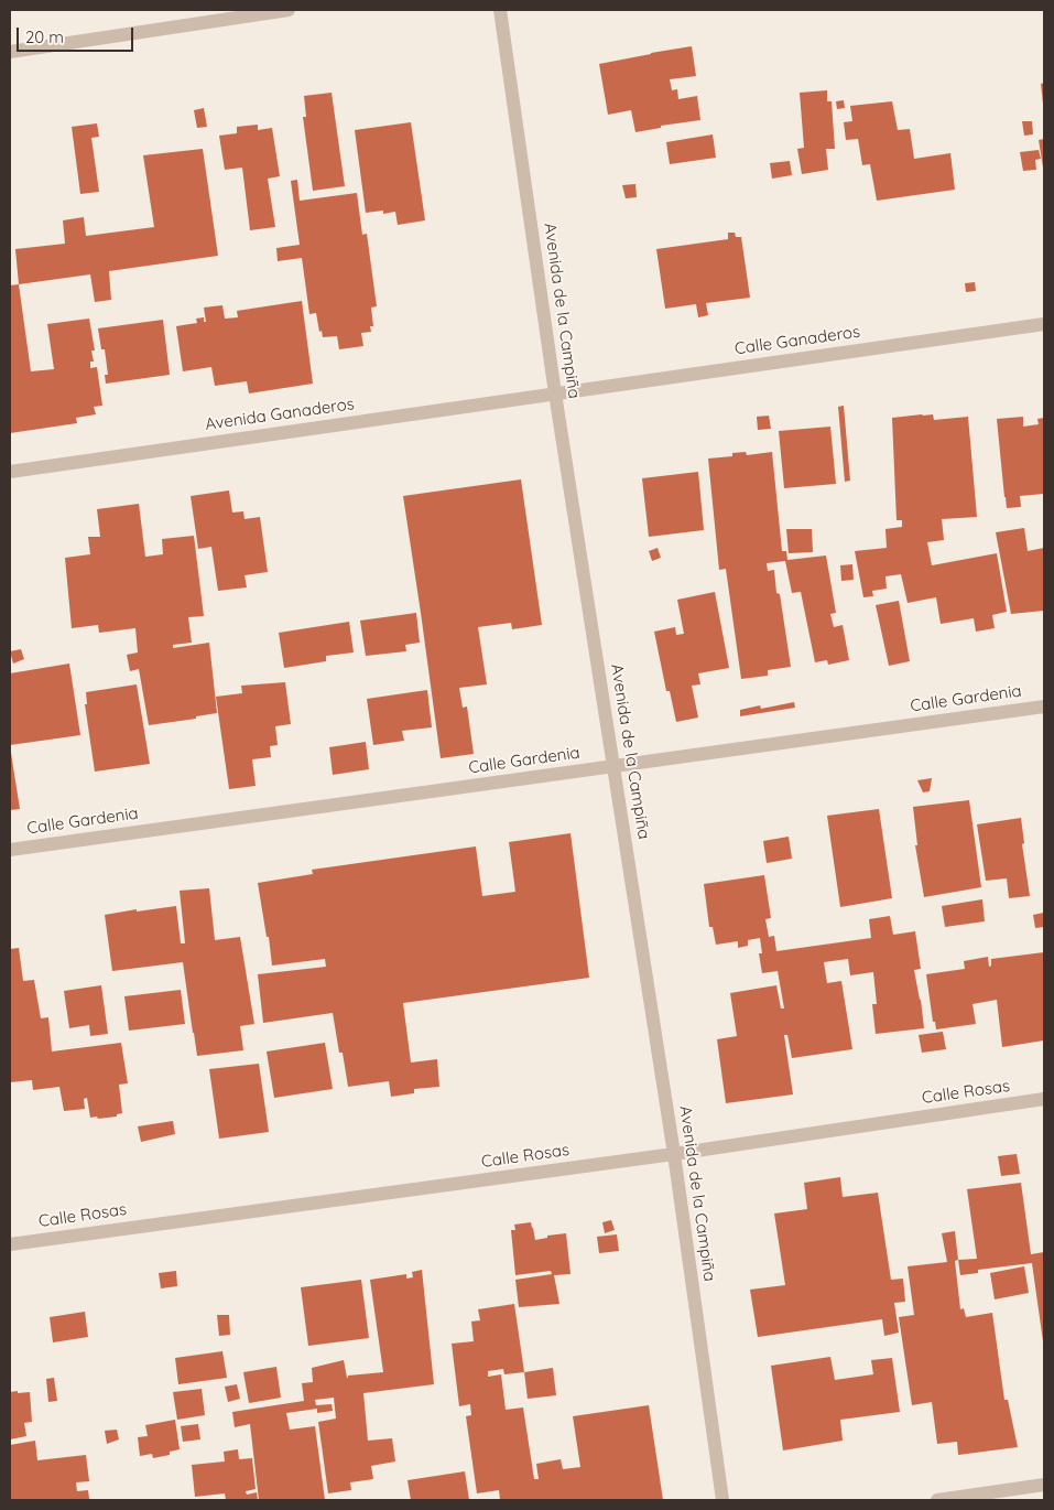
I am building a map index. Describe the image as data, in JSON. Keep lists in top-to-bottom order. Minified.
{"streets":{"street":["Avenida de la Campiña","Calle Ganaderos","Avenida Ganaderos","Calle Gardenia","Calle Rosas"]},"crossings":[["Avenida de la Campiña","Calle Ganaderos"],["Avenida de la Campiña","Avenida Ganaderos"],["Avenida de la Campiña","Calle Gardenia"],["Avenida de la Campiña","Calle Rosas"],["Calle Ganaderos","Avenida Ganaderos"]],"scale_bar":"20 m"}
